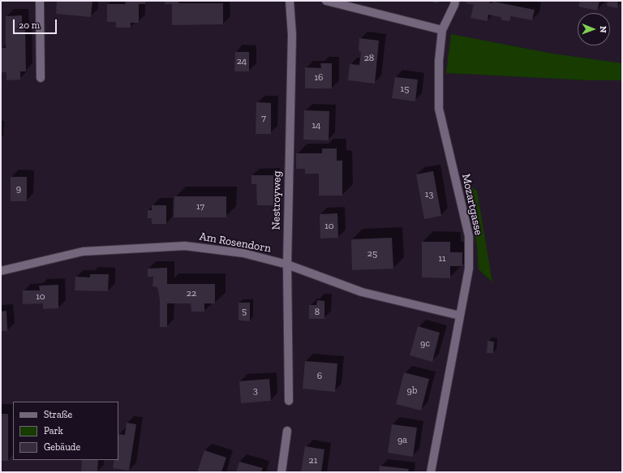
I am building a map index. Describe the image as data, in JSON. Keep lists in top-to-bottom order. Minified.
{"streets":{"street":["Nestroyweg","Mozartgasse","Am Rosendorn"]},"crossings":[["Nestroyweg","Am Rosendorn"],["Mozartgasse","Am Rosendorn"]],"house_numbers":["28","24","16","15","7","14","9","13","17","10","25","11","22","10","5","8","9c","6","3","9b","9a","21"],"legend":["Straße","Park","Gebäude"],"scale_bar":"20 m","north":"right"}
